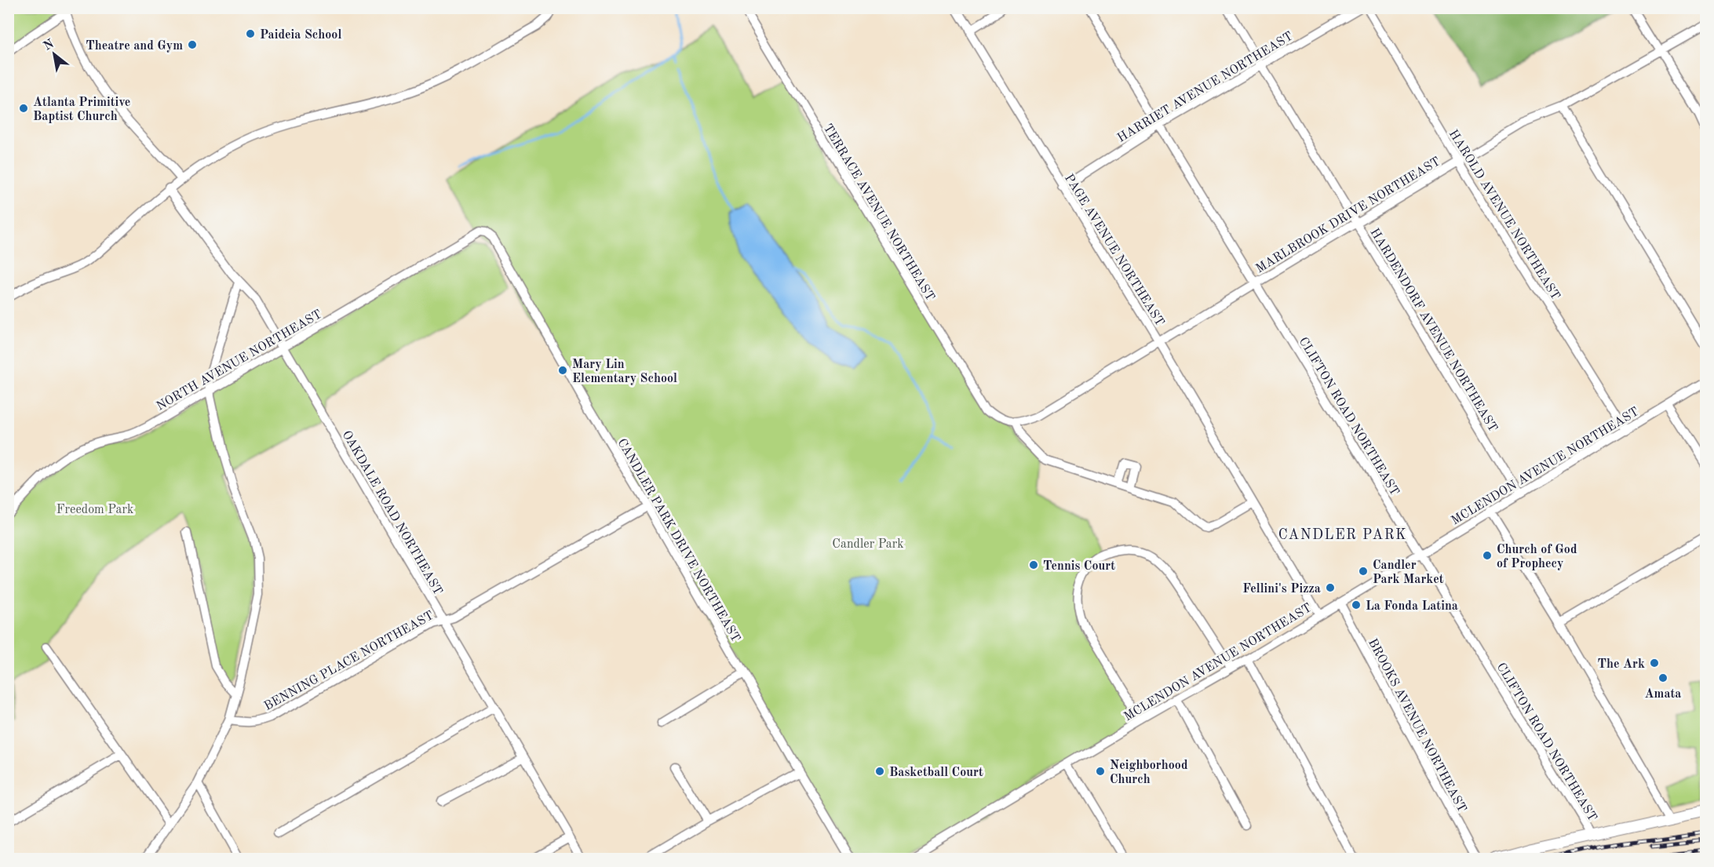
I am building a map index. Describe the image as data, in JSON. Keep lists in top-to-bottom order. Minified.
{"streets":{"street":["HARRIET AVENUE NORTHEAST","TERRACE AVENUE NORTHEAST","MARLBROOK DRIVE NORTHEAST","HAROLD AVENUE NORTHEAST","PAGE AVENUE NORTHEAST","HARDENDORF AVENUE NORTHEAST","NORTH AVENUE NORTHEAST","CLIFTON ROAD NORTHEAST","MCLENDON AVENUE NORTHEAST","OAKDALE ROAD NORTHEAST","CANDLER PARK DRIVE NORTHEAST","BENNING PLACE NORTHEAST","BROOKS AVENUE NORTHEAST"]},"crossings":[["HARRIET AVENUE NORTHEAST","PAGE AVENUE NORTHEAST"],["HARRIET AVENUE NORTHEAST","HARDENDORF AVENUE NORTHEAST"],["HARRIET AVENUE NORTHEAST","CLIFTON ROAD NORTHEAST"],["TERRACE AVENUE NORTHEAST","MARLBROOK DRIVE NORTHEAST"],["MARLBROOK DRIVE NORTHEAST","HAROLD AVENUE NORTHEAST"],["MARLBROOK DRIVE NORTHEAST","PAGE AVENUE NORTHEAST"],["MARLBROOK DRIVE NORTHEAST","HARDENDORF AVENUE NORTHEAST"],["MARLBROOK DRIVE NORTHEAST","CLIFTON ROAD NORTHEAST"],["HAROLD AVENUE NORTHEAST","MCLENDON AVENUE NORTHEAST"],["PAGE AVENUE NORTHEAST","MCLENDON AVENUE NORTHEAST"],["HARDENDORF AVENUE NORTHEAST","MCLENDON AVENUE NORTHEAST"],["NORTH AVENUE NORTHEAST","OAKDALE ROAD NORTHEAST"],["NORTH AVENUE NORTHEAST","CANDLER PARK DRIVE NORTHEAST"],["CLIFTON ROAD NORTHEAST","MCLENDON AVENUE NORTHEAST"],["MCLENDON AVENUE NORTHEAST","BROOKS AVENUE NORTHEAST"],["OAKDALE ROAD NORTHEAST","BENNING PLACE NORTHEAST"],["CANDLER PARK DRIVE NORTHEAST","BENNING PLACE NORTHEAST"]],"districts":["CANDLER PARK"],"parks":["Freedom Park","Candler Park"],"places":["Paideia School","Theatre and Gym","Atlanta Primitive Baptist Church","Mary Lin Elementary School","Church of God of Prophecy","Tennis Court","Candler Park Market","Fellini's Pizza","La Fonda Latina","The Ark","Amata","Basketball Court","Neighborhood Church"],"north":"top left"}
